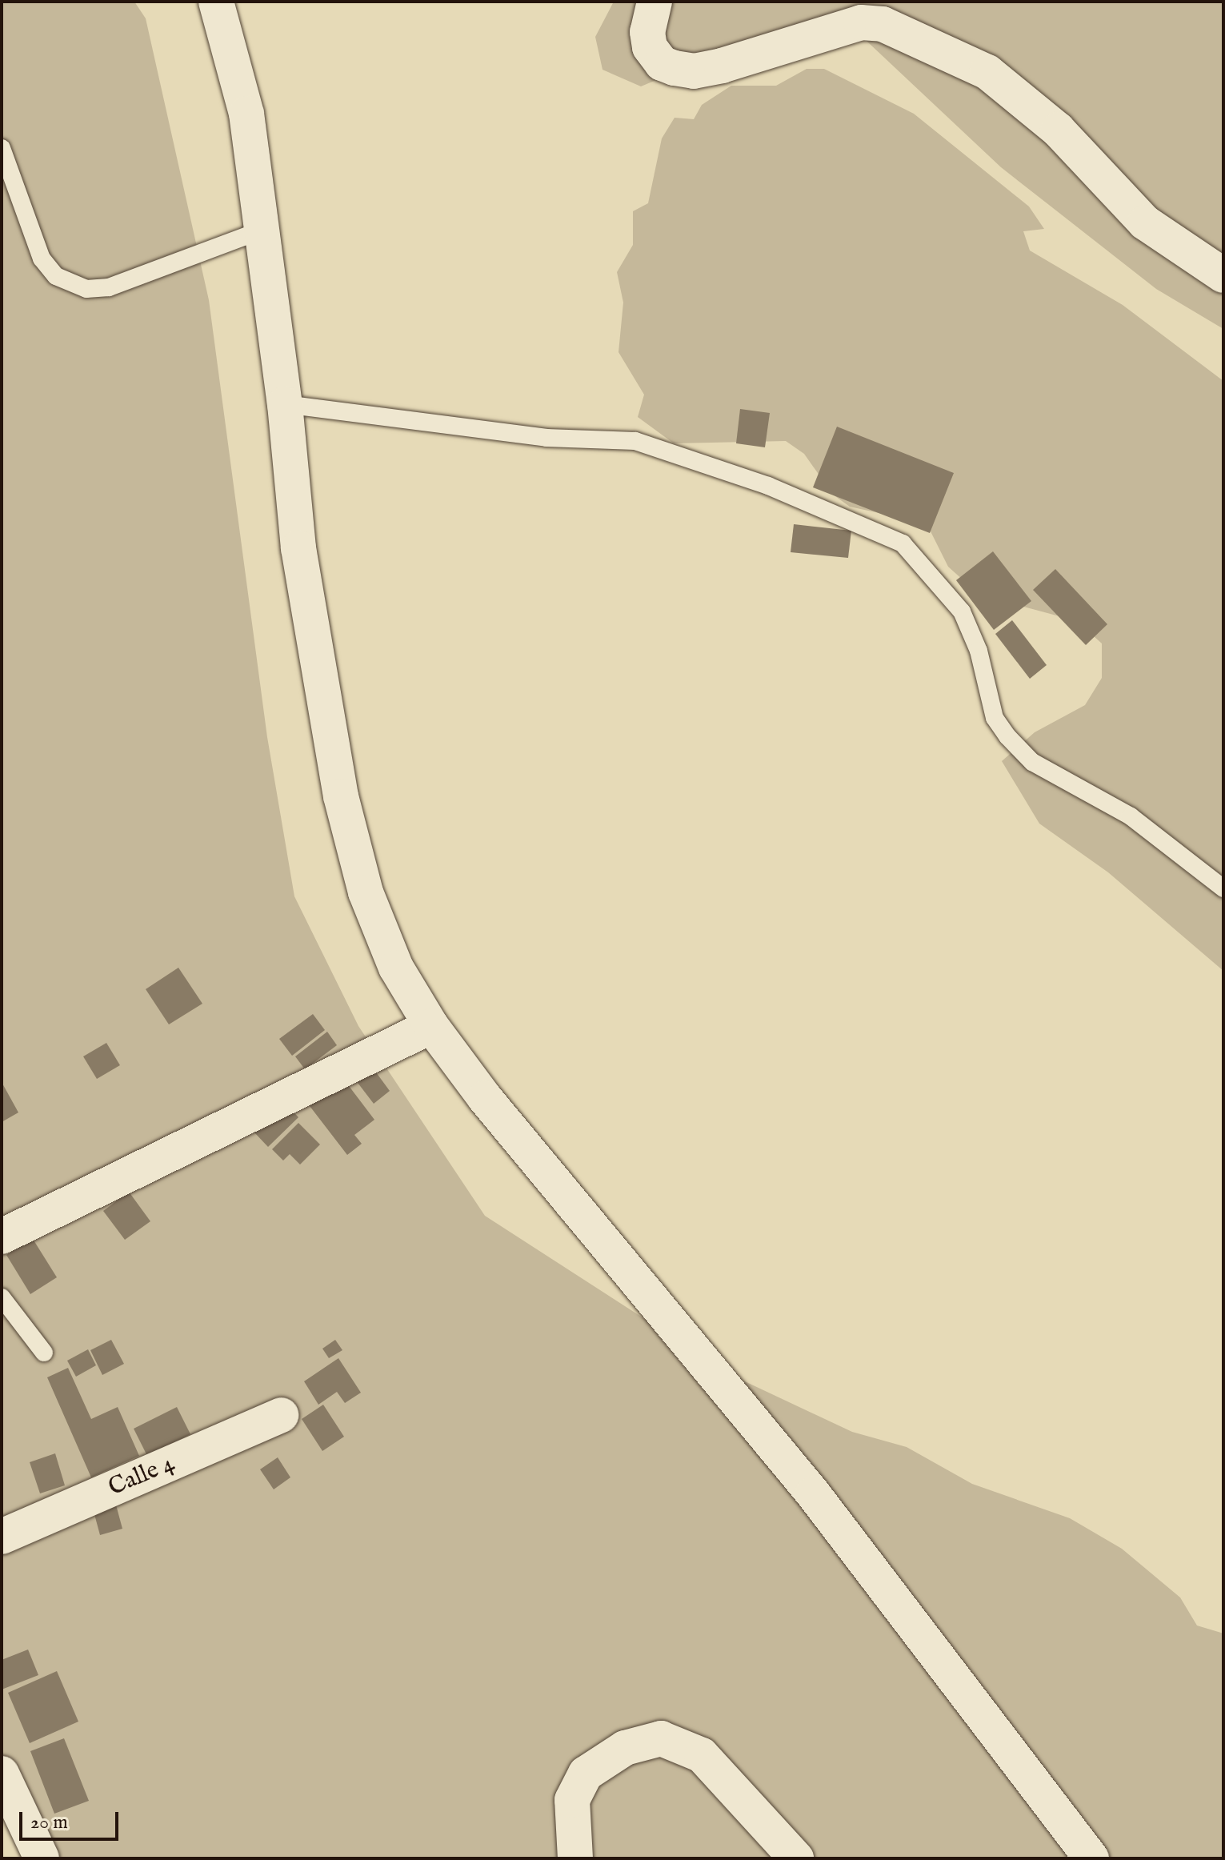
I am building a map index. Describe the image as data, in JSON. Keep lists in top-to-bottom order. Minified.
{"streets":{"street":["Calle 4"]},"scale_bar":"20 m"}
